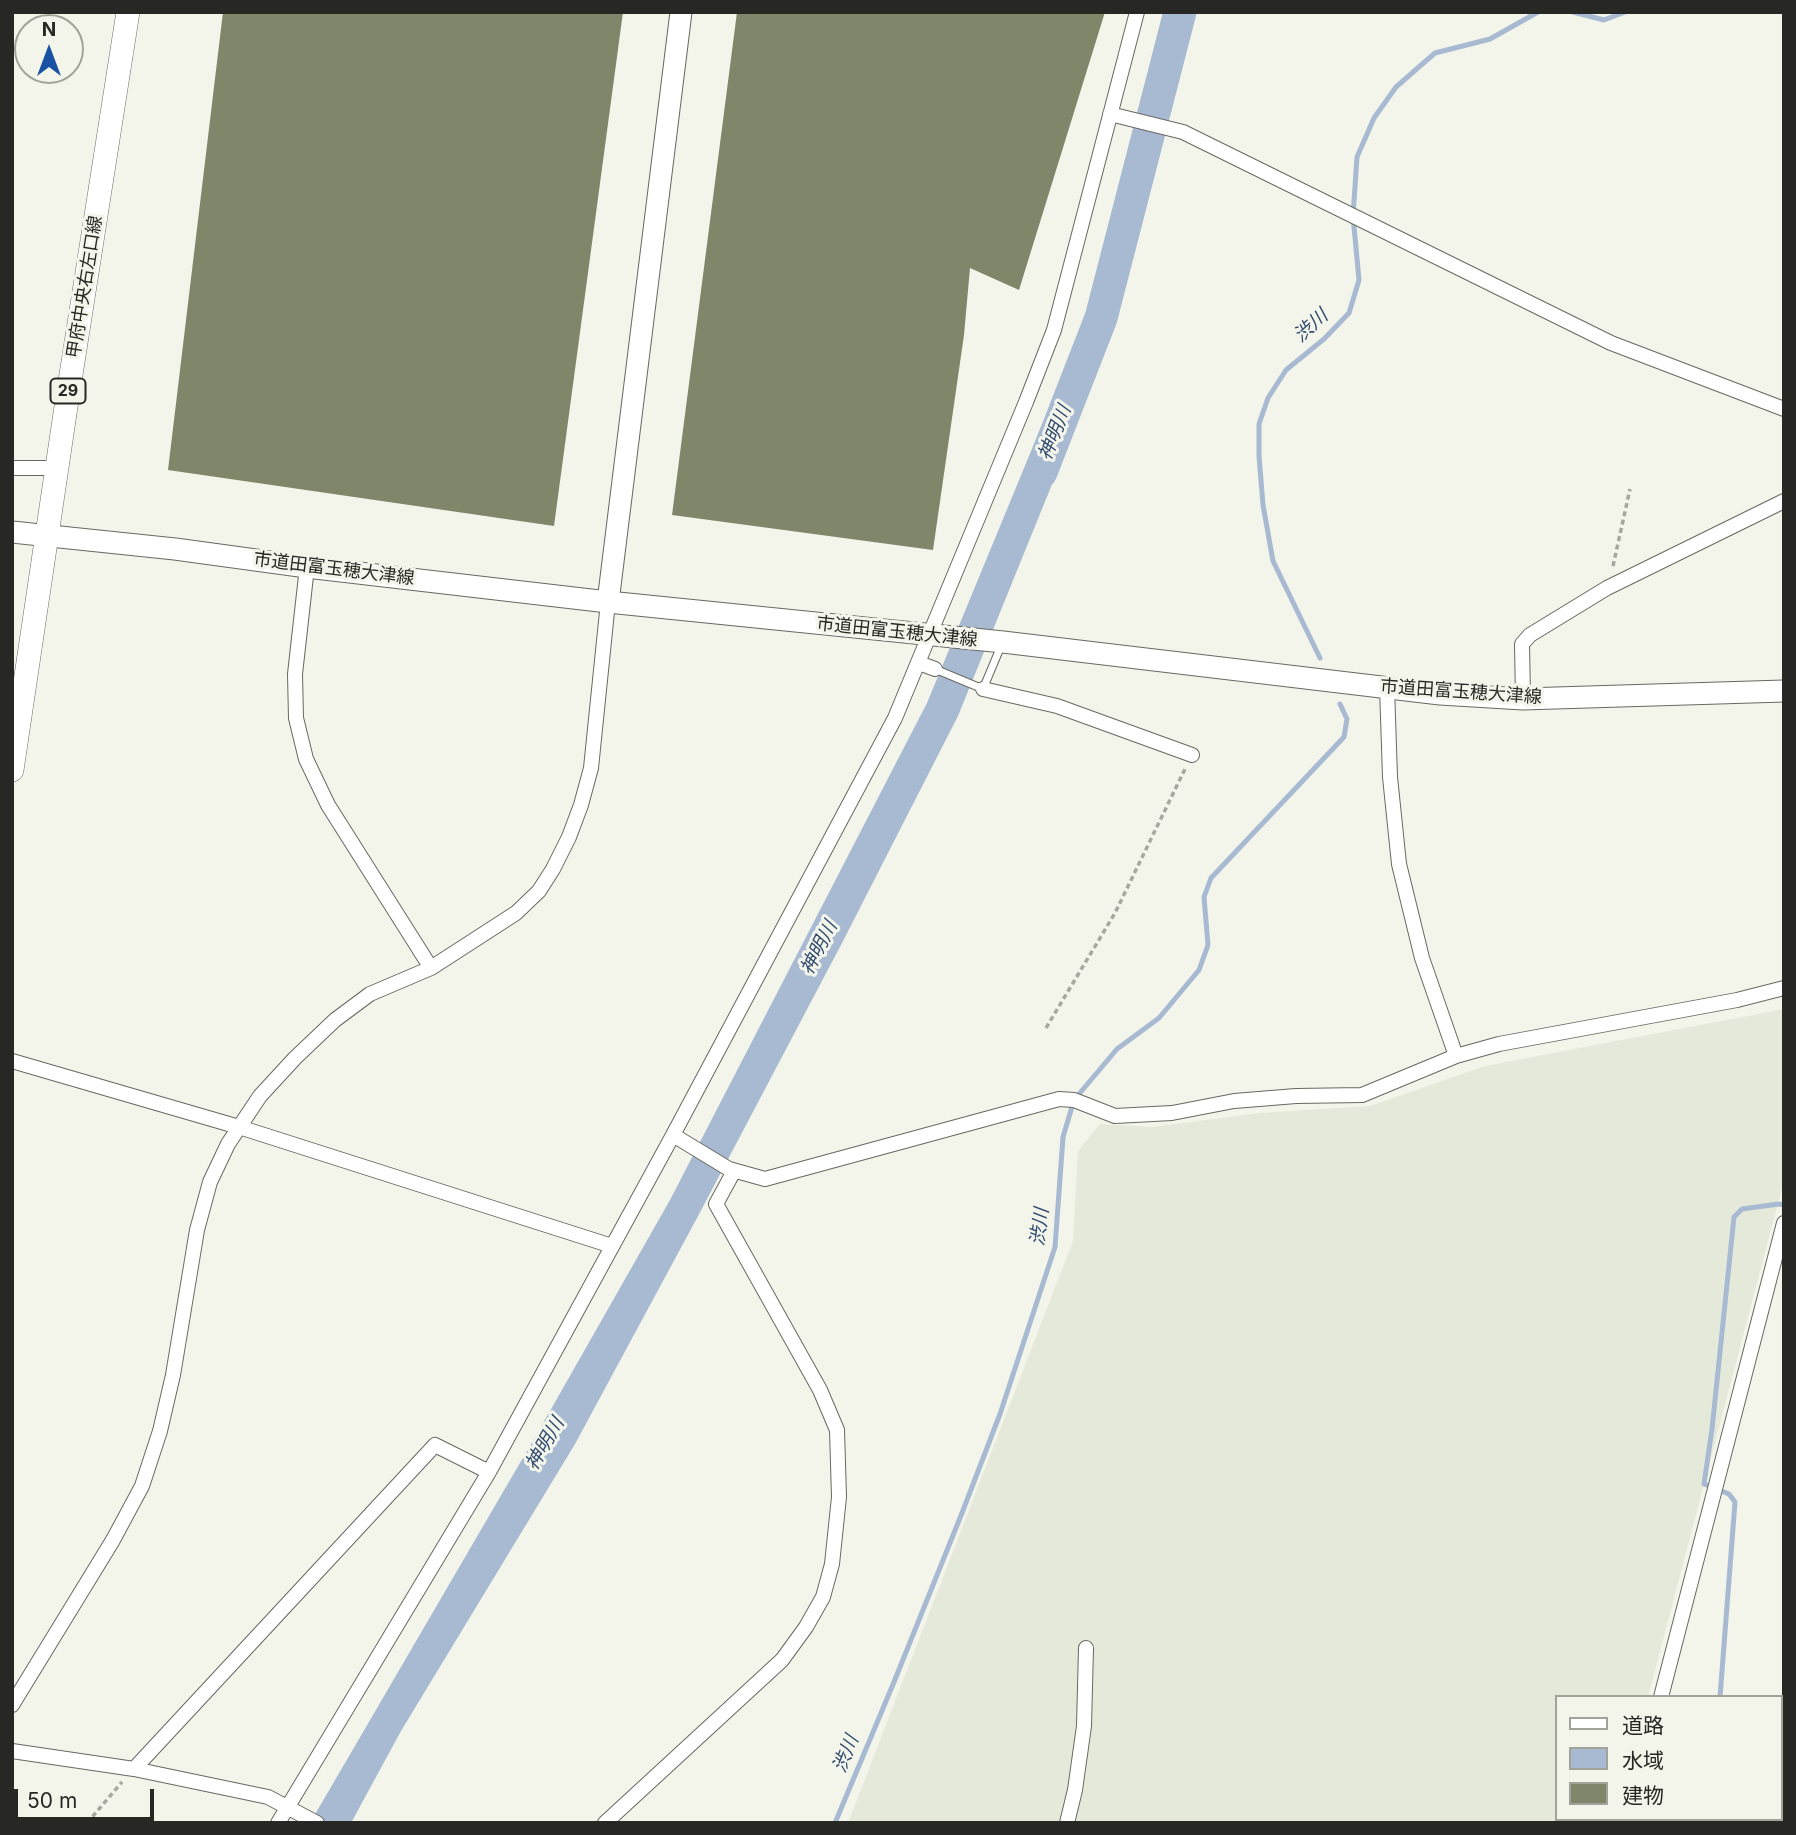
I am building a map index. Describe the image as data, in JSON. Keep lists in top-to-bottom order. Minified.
{"streets":{"main road":["甲府中央右左口線","29"],"street":["市道田富玉穂大津線"]},"crossings":[["甲府中央右左口線","市道田富玉穂大津線"]],"water":["渋川","神明川"],"legend":["道路","水域","建物"],"scale_bar":"50 m","north":"top"}
